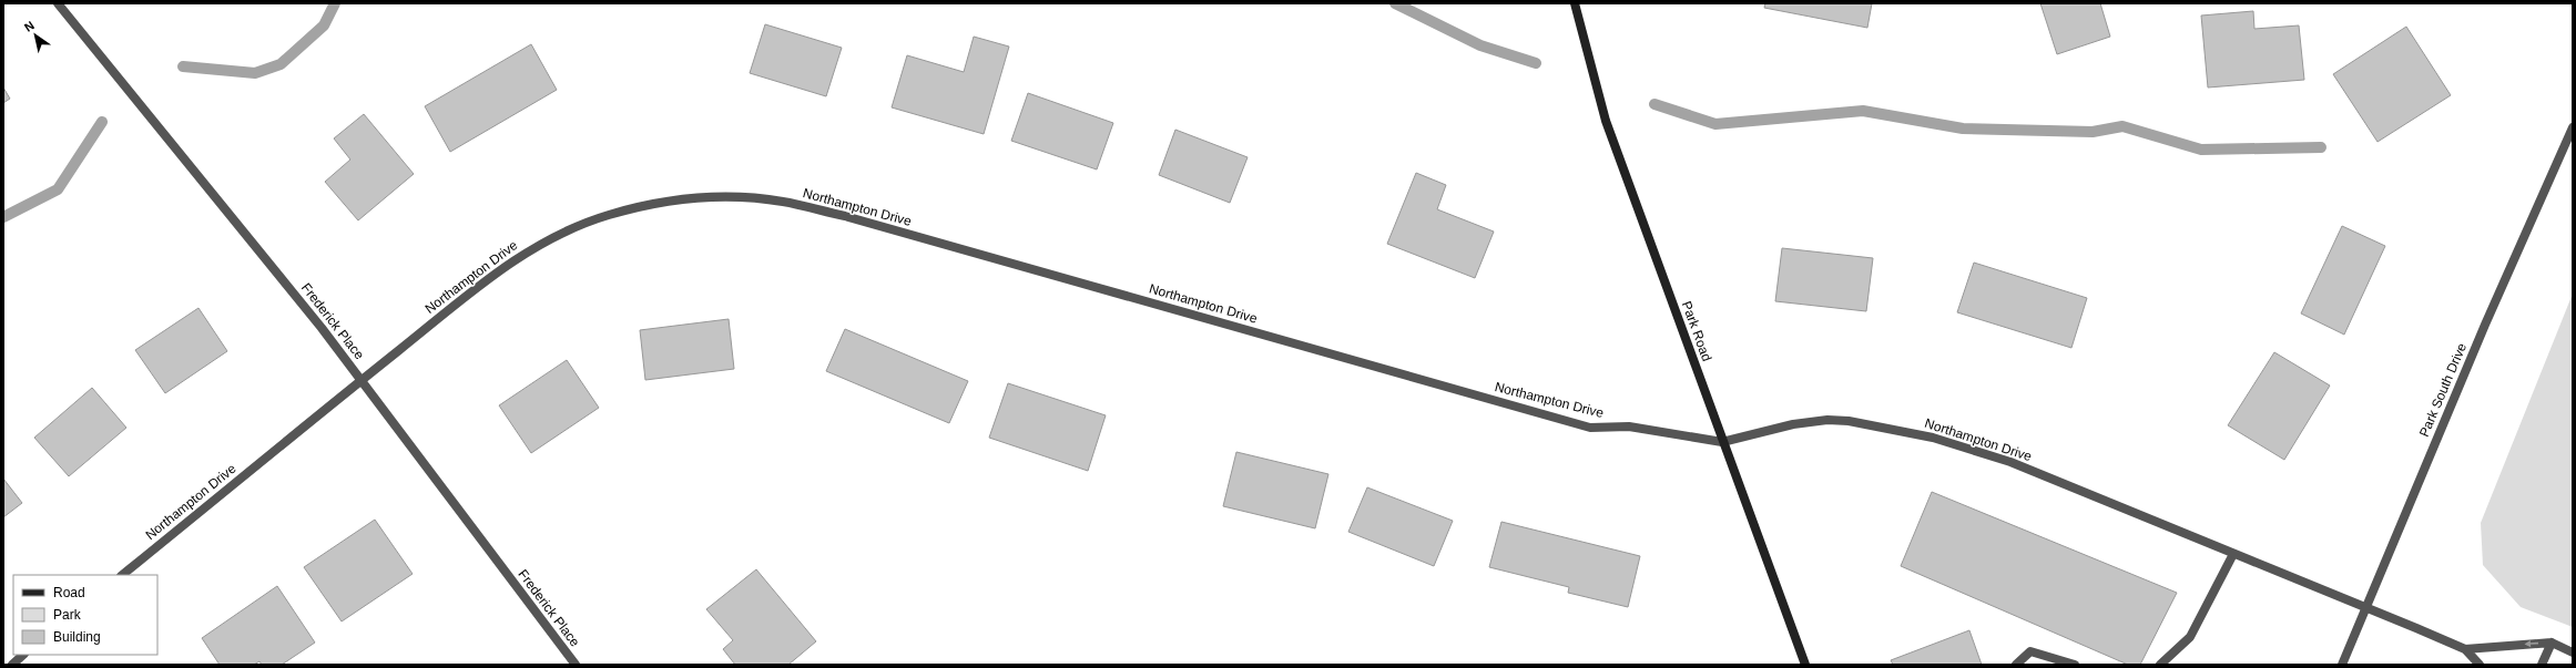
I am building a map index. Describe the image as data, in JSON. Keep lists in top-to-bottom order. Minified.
{"streets":{"main road":["Park Road"],"street":["Northampton Drive","Frederick Place","Park South Drive"]},"crossings":[["Northampton Drive","Frederick Place"],["Northampton Drive","Park Road"],["Northampton Drive","Park South Drive"]],"legend":["Road","Park","Building"],"north":"top left"}
